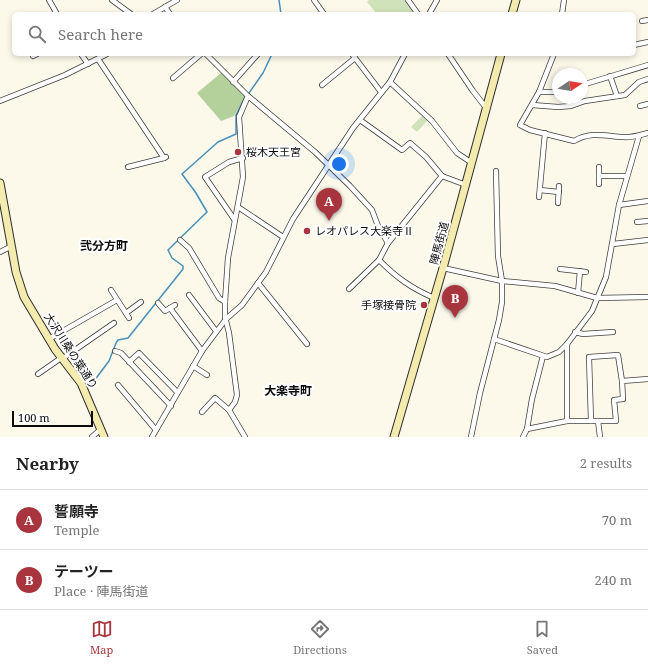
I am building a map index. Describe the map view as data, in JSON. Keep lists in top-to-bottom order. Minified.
{"streets":{"main road":["陣馬街道","大沢川桑の葉通り"]},"districts":["弐分方町","大楽寺町"],"places":["桜木天王宮","レオパレス大楽寺Ⅱ","手塚接骨院"],"scale_bar":"100 m","north":"right","page":{"search":"Search here","pins":["A","B"],"scale":"100 m","heading":["Nearby","2 results"],"list":[{"mark":"A","name":"誓願寺","note":"Temple","value":"70 m"},{"mark":"B","name":"テーツー","note":"Place · 陣馬街道","value":"240 m"}],"nav":["Map","Directions","Saved"]}}
